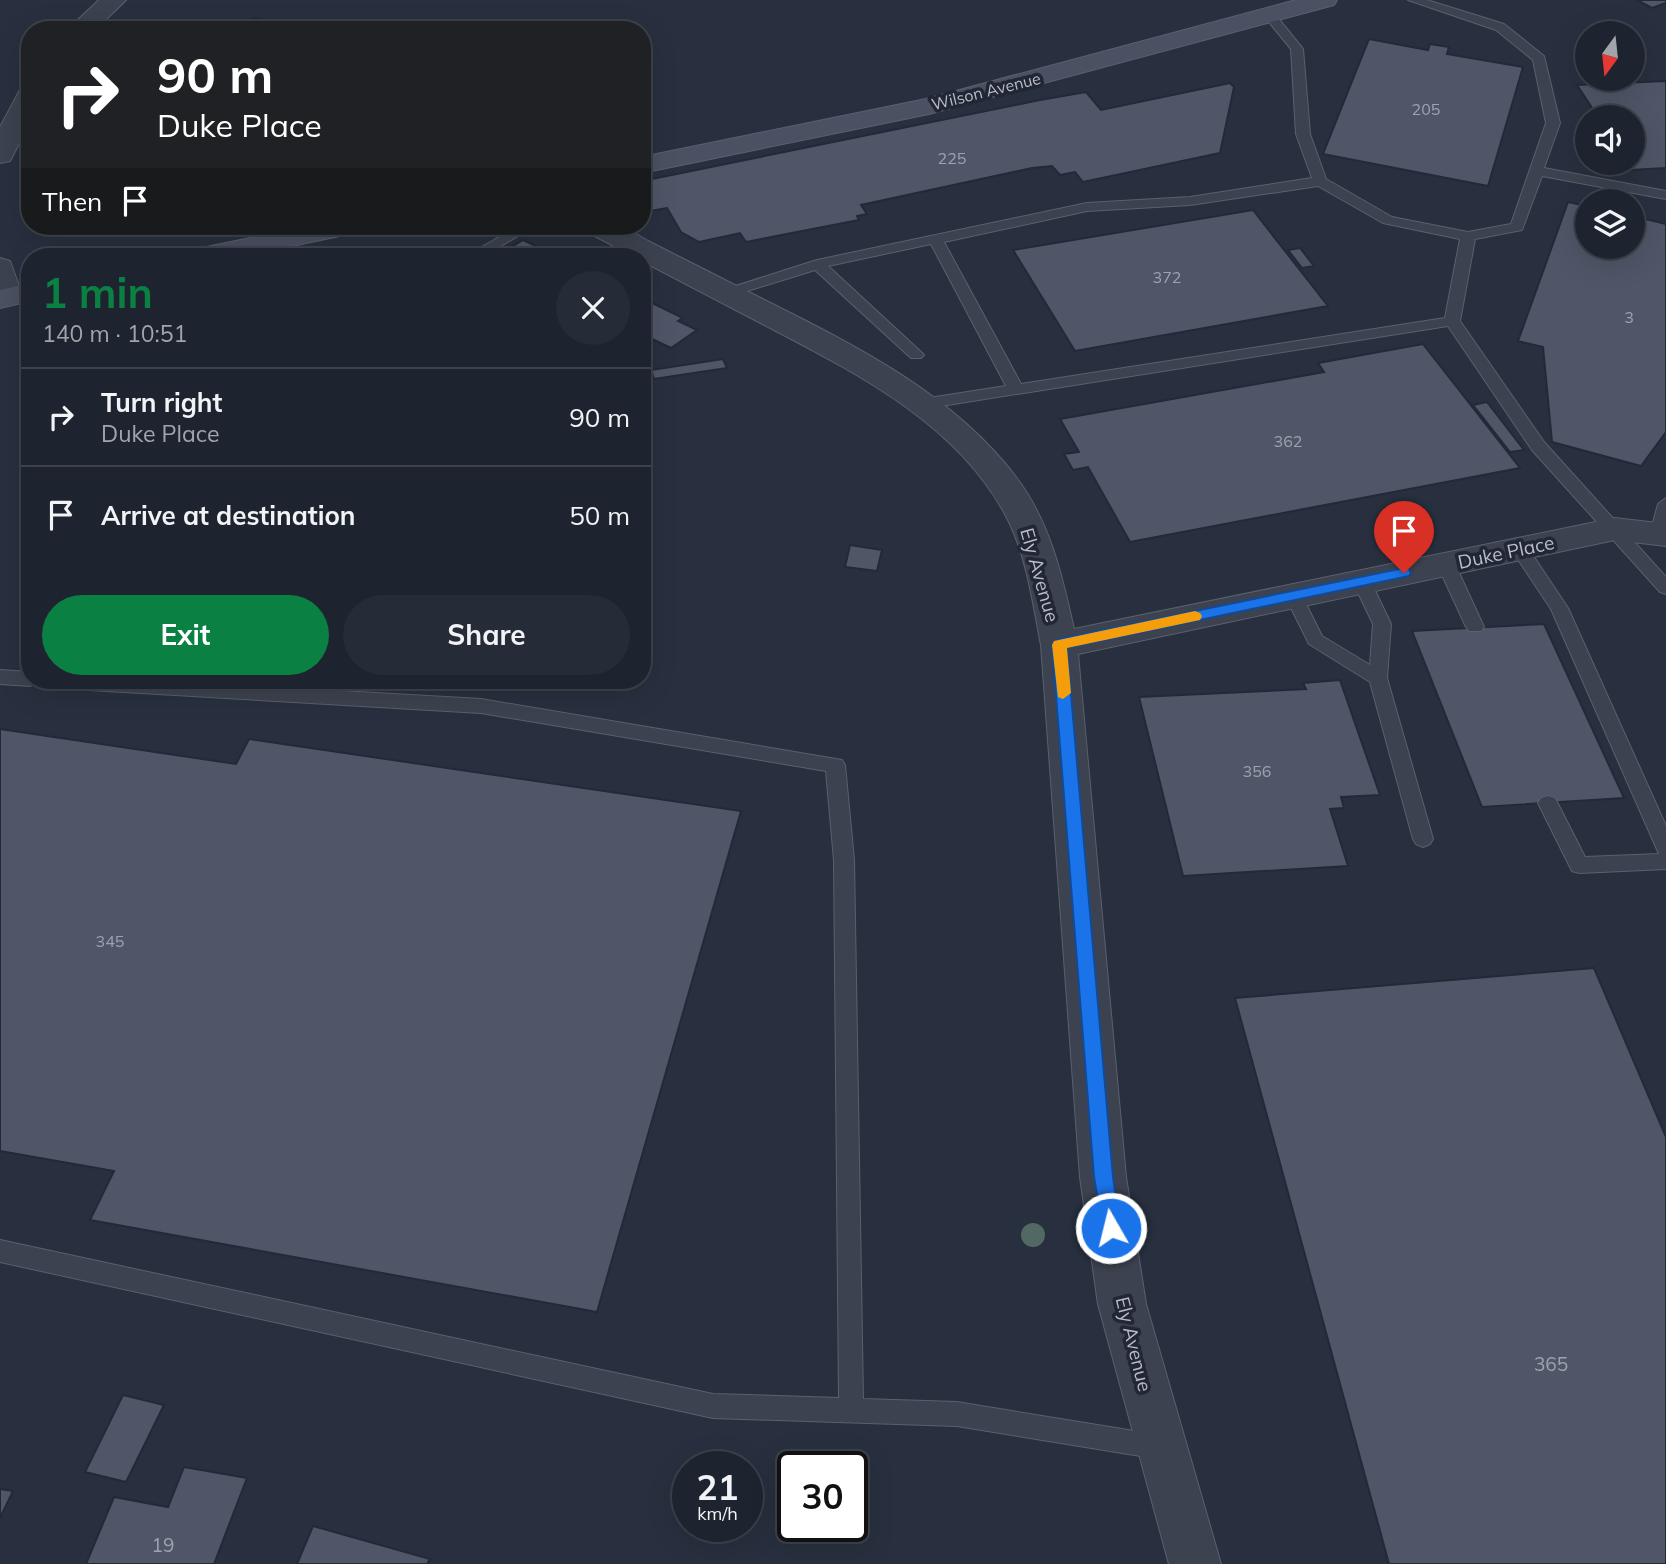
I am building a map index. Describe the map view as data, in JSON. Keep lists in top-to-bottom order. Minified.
{"streets":{"main road":["Wilson Avenue"],"street":["Duke Place","Ely Avenue"]},"crossings":[["Duke Place","Ely Avenue"]],"house_numbers":["205","225","372","3","362","356","345","365","19"],"north":"bottom","page":{"turn":["90 m","Duke Place"],"then":"Then","heading":["1 min","140 m · 10:51"],"list":[{"name":"Turn right","note":"Duke Place","value":"90 m"},{"name":"Arrive at destination","value":"50 m"}],"buttons":["Exit","Share"],"speed":"21 km/h","limit":"30"}}
